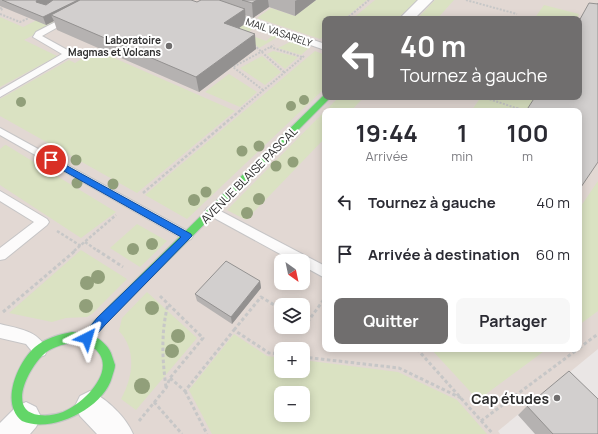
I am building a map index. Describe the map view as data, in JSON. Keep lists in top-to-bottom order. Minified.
{"streets":{"street":["AVENUE BLAISE PASCAL"],"lane":["MAIL VASARELY"]},"places":["Laboratoire Magmas et Volcans","Cap études"],"north":"bottom right","page":{"turn":["40 m","Tournez à gauche"],"eta":["19:44","Arrivée","1","min","100","m"],"list":[{"name":"Tournez à gauche","value":"40 m"},{"name":"Arrivée à destination","value":"60 m"}],"map_buttons":["+","−"],"buttons":["Quitter","Partager"]}}
